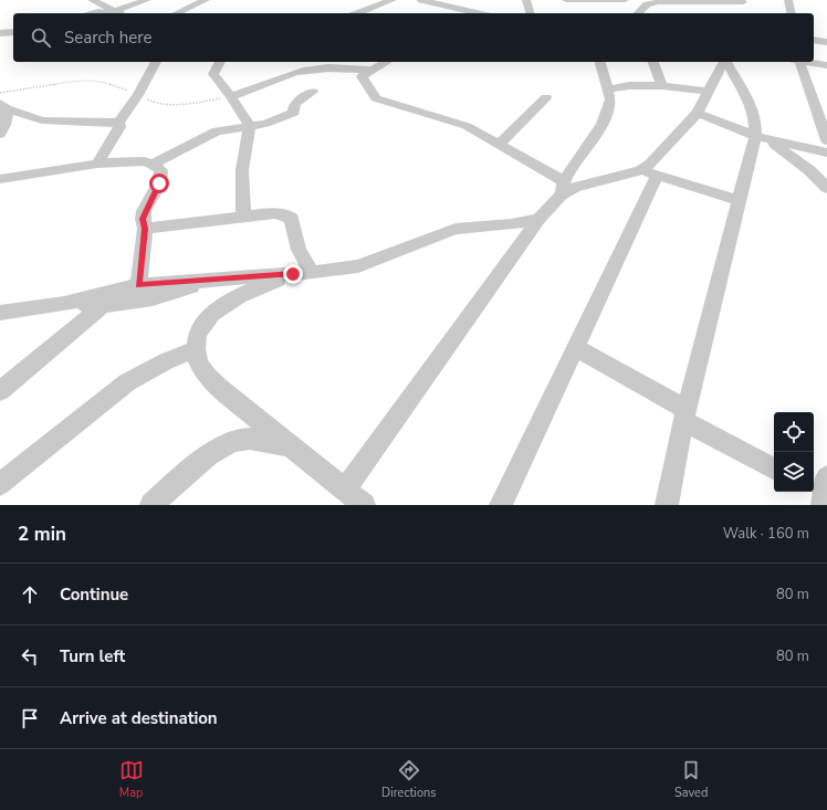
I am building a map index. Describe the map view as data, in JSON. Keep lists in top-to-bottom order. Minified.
{"page":{"search":"Search here","heading":["2 min","Walk · 160 m"],"list":[["Continue","80 m"],["Turn left","80 m"],"Arrive at destination"],"nav":["Map","Directions","Saved"]}}
